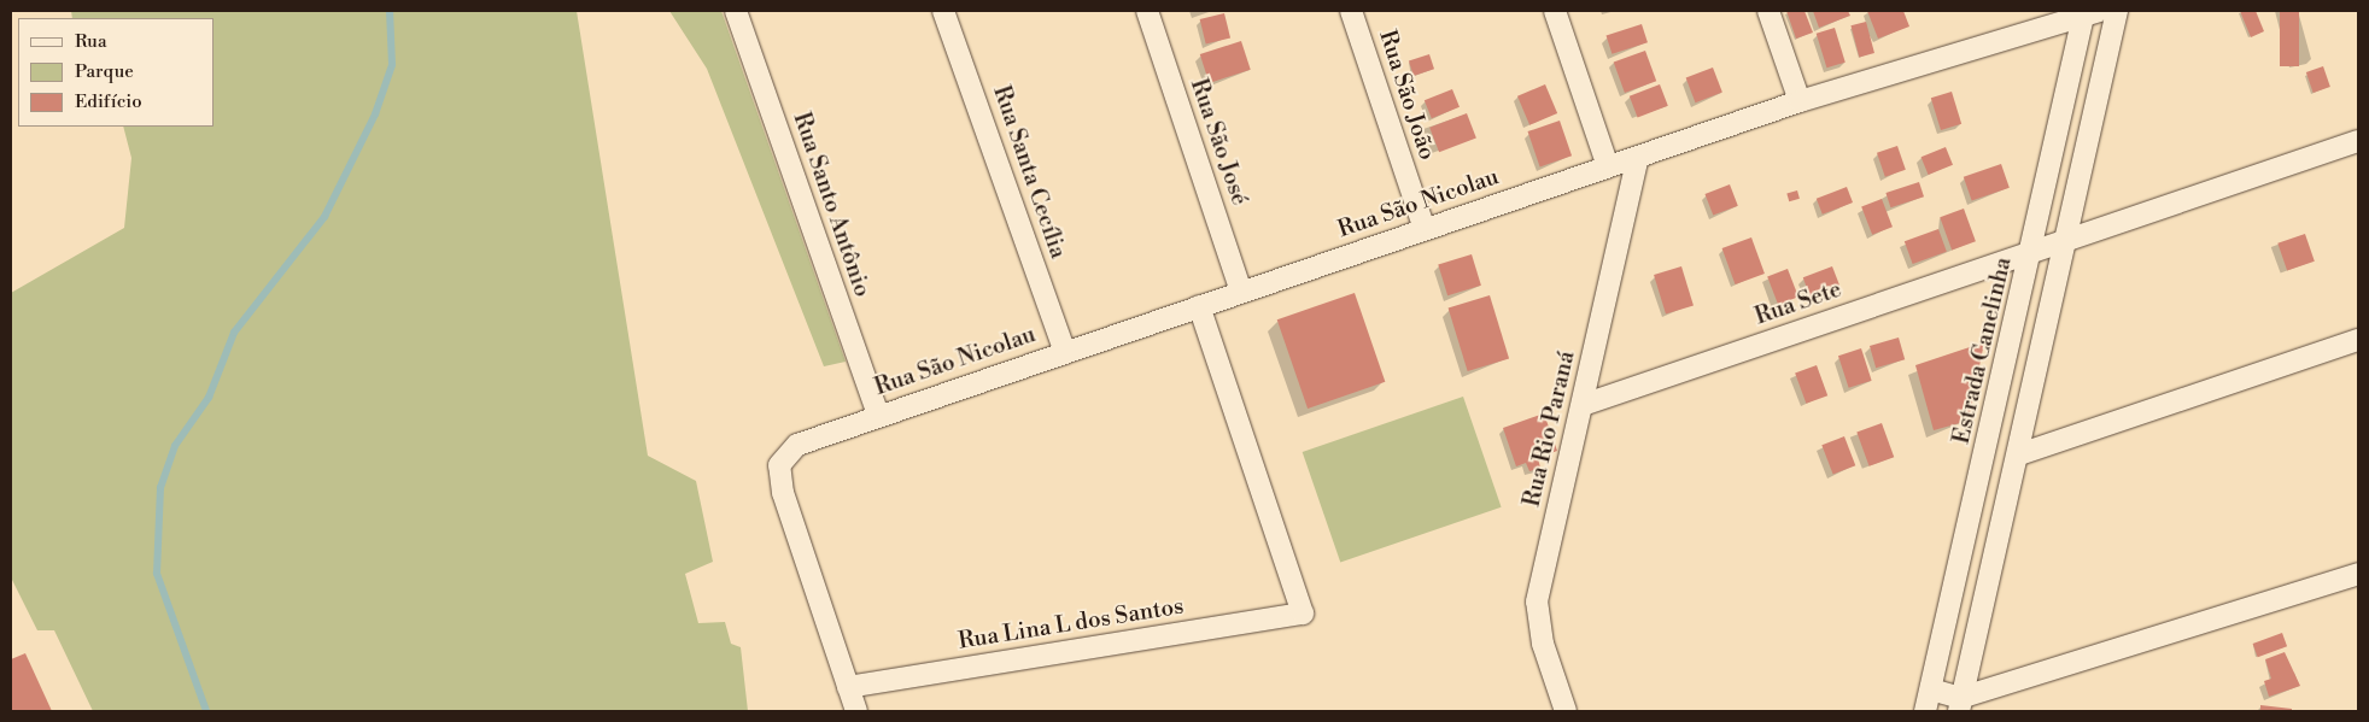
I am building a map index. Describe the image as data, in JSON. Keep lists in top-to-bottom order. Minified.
{"streets":{"street":["Rua São João","Rua São José","Rua Santa Cecília","Rua São Nicolau","Rua Santo Antônio","Rua Sete","Estrada Canelinha","Rua Rio Paraná","Rua Lina L dos Santos"]},"crossings":[["Rua São João","Rua São Nicolau"],["Rua São José","Rua São Nicolau"],["Rua Santa Cecília","Rua São Nicolau"],["Rua São Nicolau","Rua Santo Antônio"],["Rua São Nicolau","Estrada Canelinha"],["Rua São Nicolau","Rua Rio Paraná"],["Rua São Nicolau","Rua Lina L dos Santos"],["Rua Sete","Estrada Canelinha"],["Rua Sete","Rua Rio Paraná"]],"legend":["Rua","Parque","Edifício"]}
